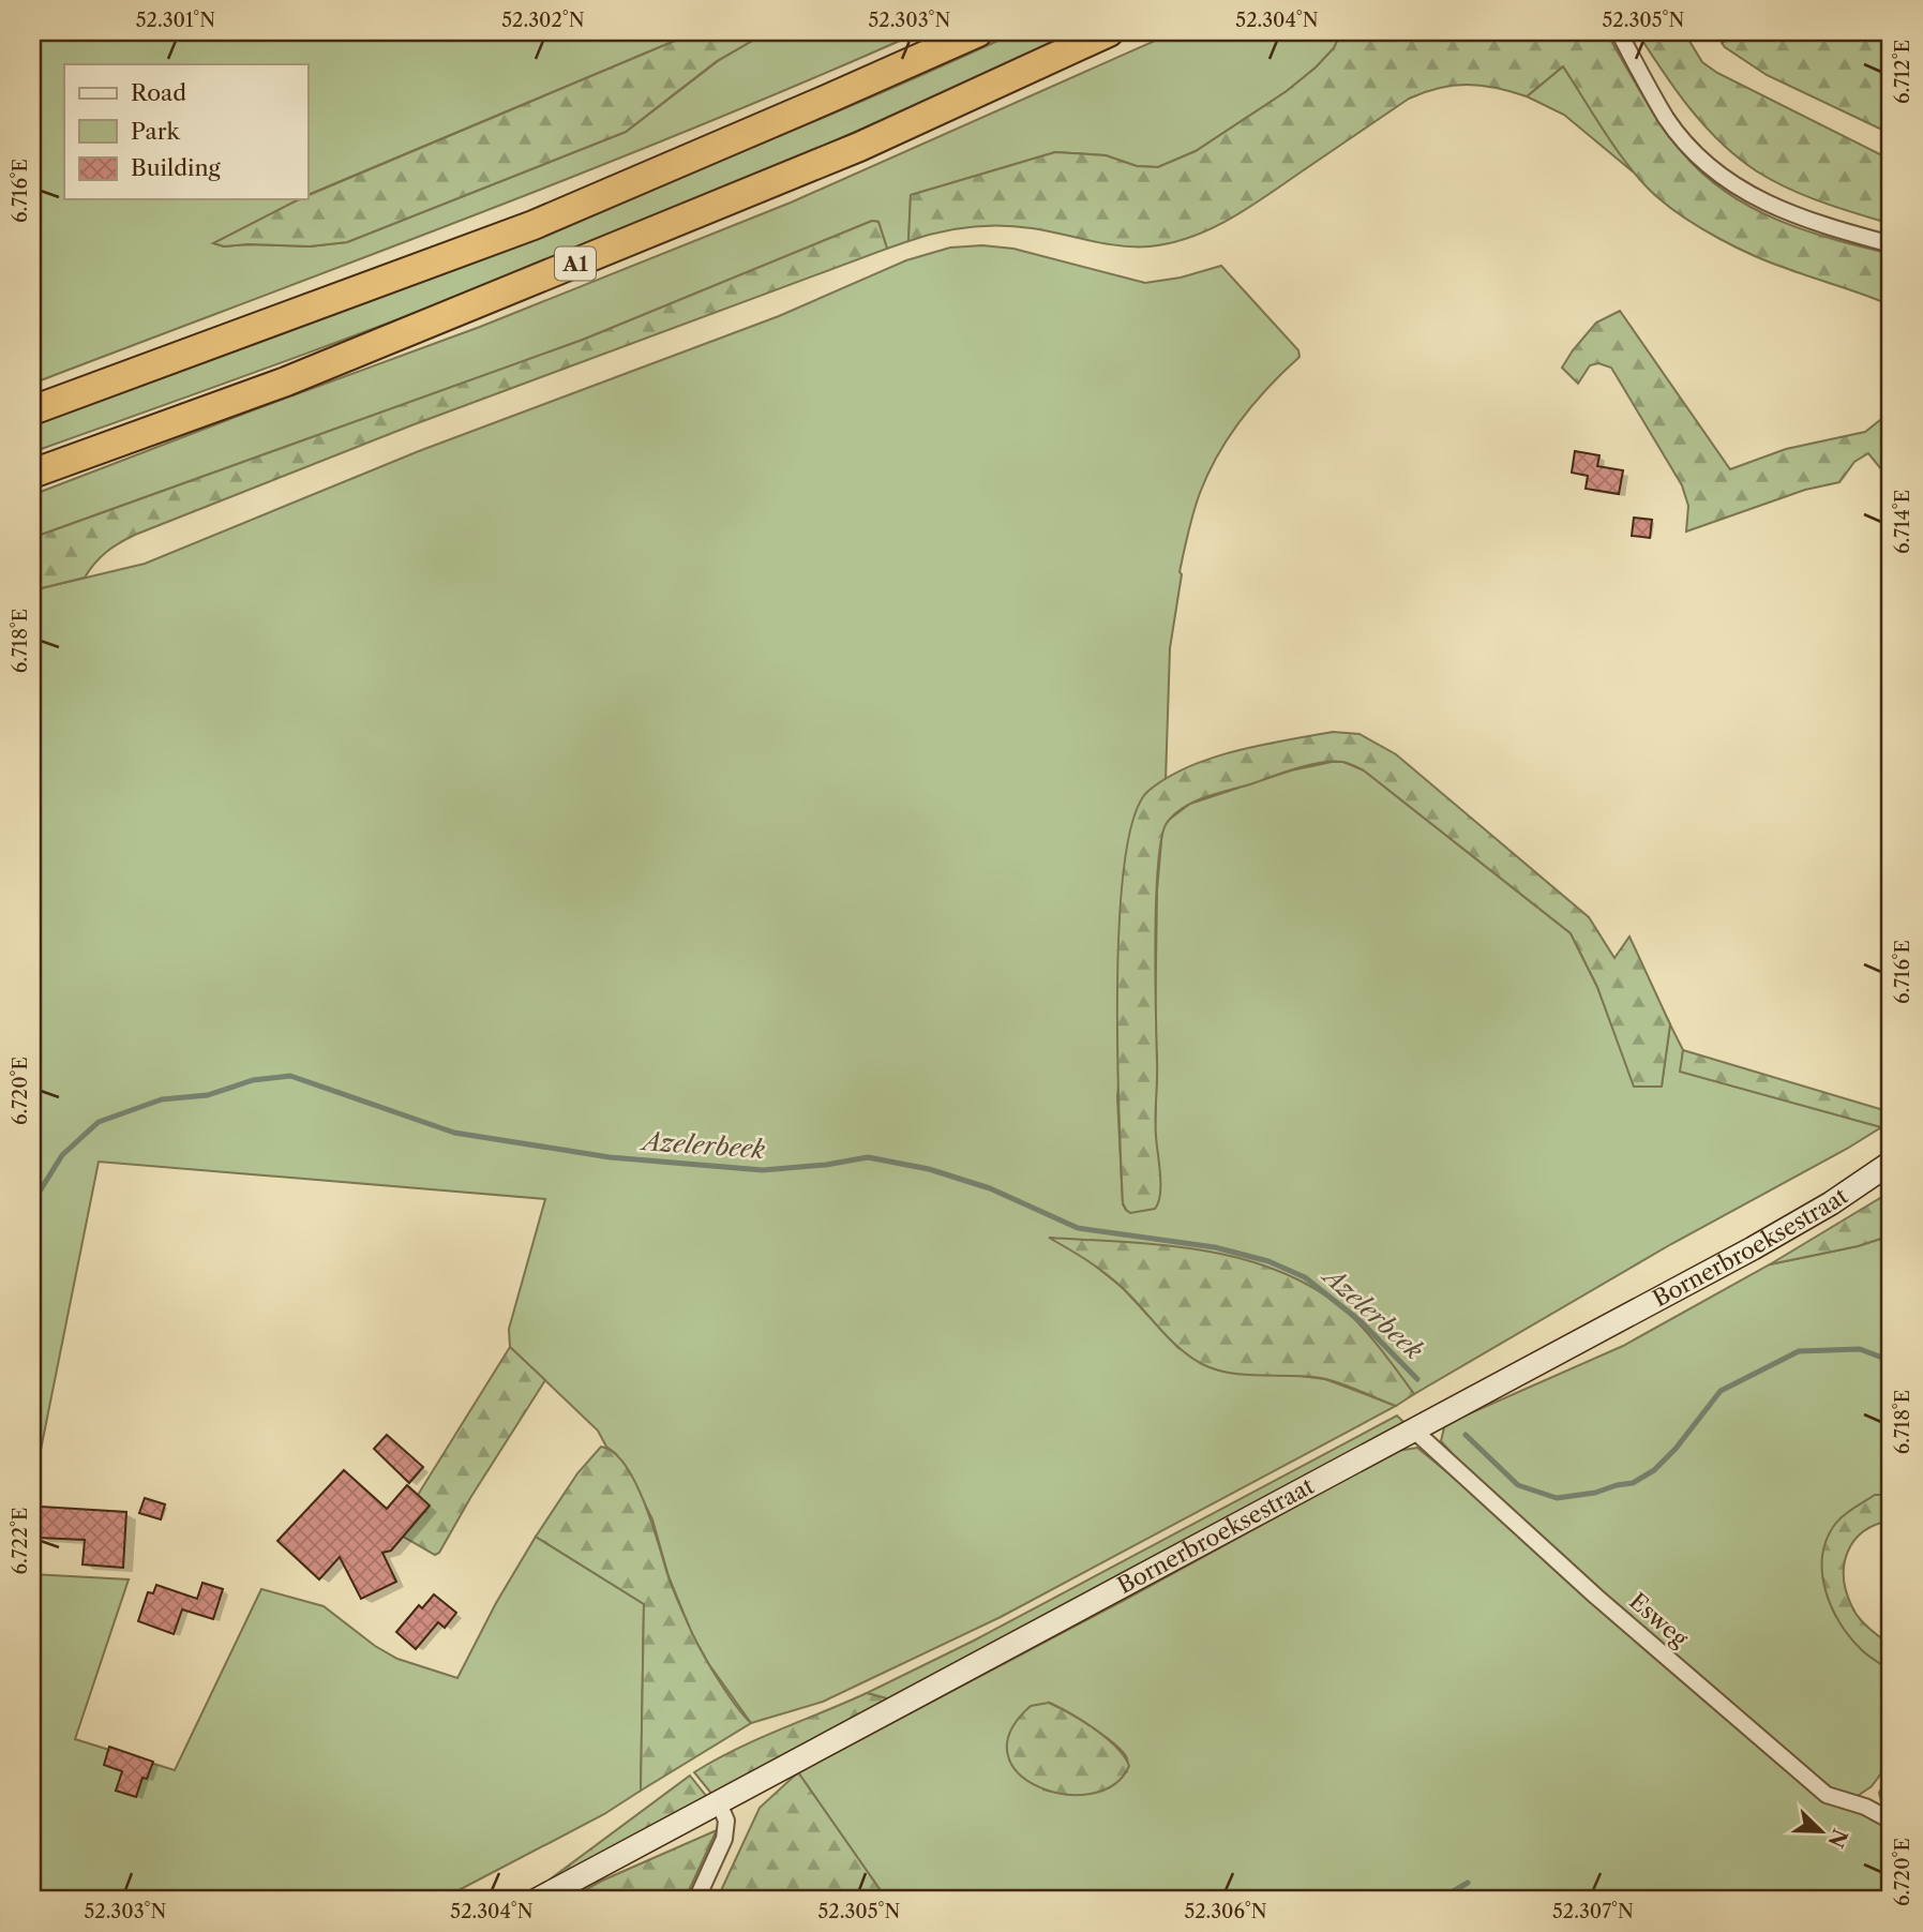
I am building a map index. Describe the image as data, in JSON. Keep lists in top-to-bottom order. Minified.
{"streets":{"highway":["A1"],"main road":["Bornerbroeksestraat"],"street":["Esweg"]},"crossings":[["Bornerbroeksestraat","Esweg"]],"water":["Azelerbeek"],"legend":["Road","Park","Building"],"north":"bottom right","coordinates":["52.301°N","52.302°N","52.303°N","52.304°N","52.305°N","6.712°E","6.716°E","6.714°E","6.718°E","6.720°E","6.722°E","52.306°N","52.307°N"]}
